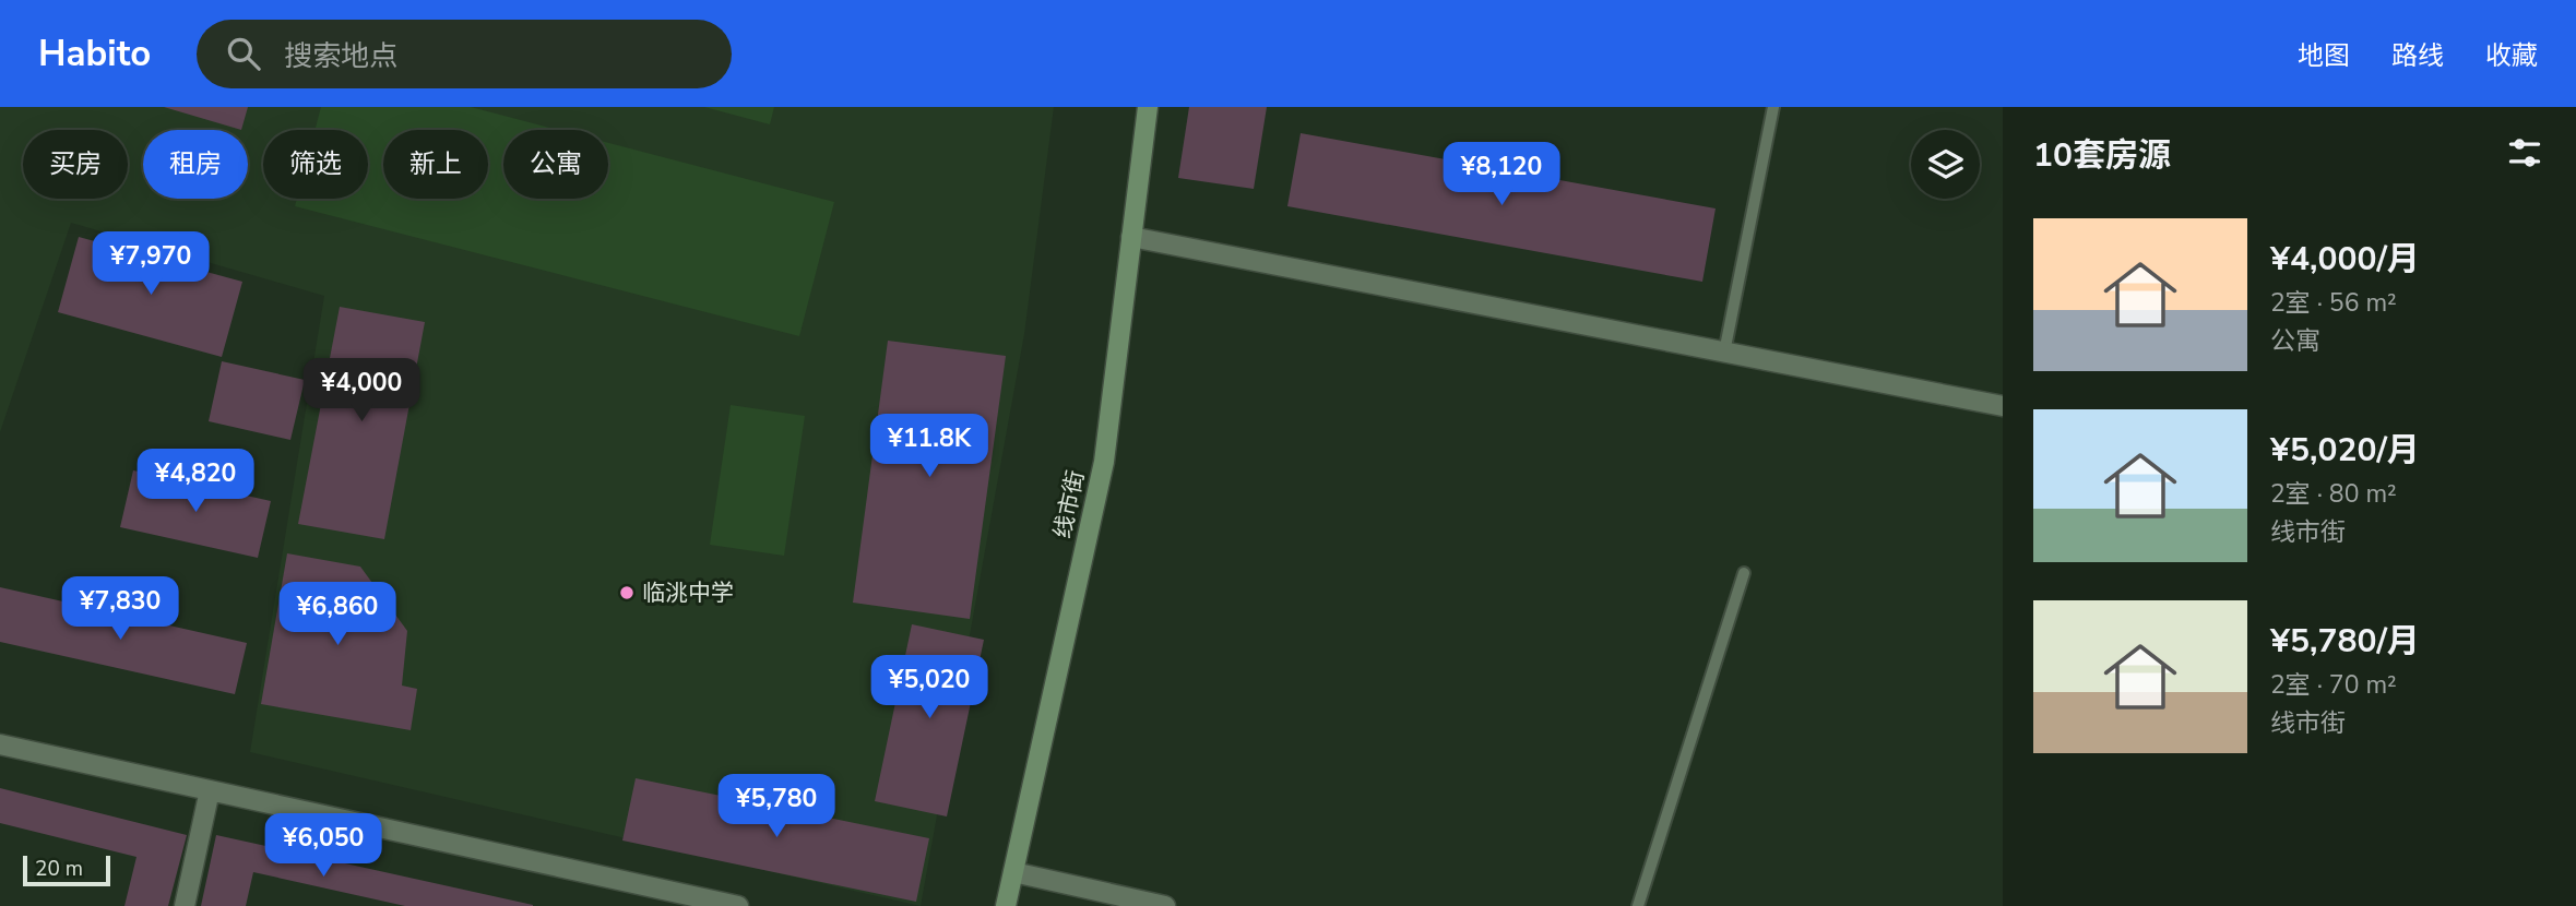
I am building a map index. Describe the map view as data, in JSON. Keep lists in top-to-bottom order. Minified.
{"streets":{"main road":["线市街"]},"places":["临洮中学"],"scale_bar":"20 m","page":{"header":"Habito","search":"搜索地点","nav":["地图","路线","收藏"],"heading":"10套房源","chip":["买房","租房","筛选","新上","公寓"],"price":["¥8,120","¥7,970","¥4,000","¥11.8K","¥4,820","¥7,830","¥6,860","¥5,020","¥5,780","¥6,050"],"list":[{"name":"¥4,000/月","note":"2室 · 56 m² · 公寓"},{"name":"¥5,020/月","note":"2室 · 80 m² · 线市街"},{"name":"¥5,780/月","note":"2室 · 70 m² · 线市街"}],"scale":"20 m"}}
